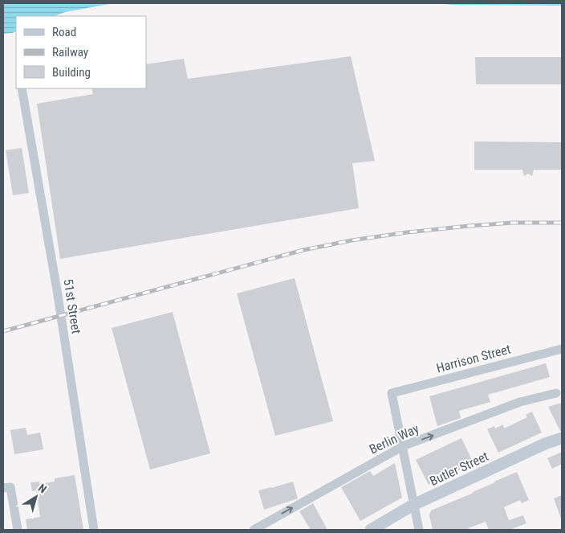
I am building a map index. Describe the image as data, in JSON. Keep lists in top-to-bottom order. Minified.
{"streets":{"main road":["Butler Street"],"street":["51st Street","Harrison Street","Berlin Way"]},"crossings":[["Harrison Street","Berlin Way"]],"one_way":["Berlin Way"],"legend":["Road","Railway","Building"],"north":"top right"}
